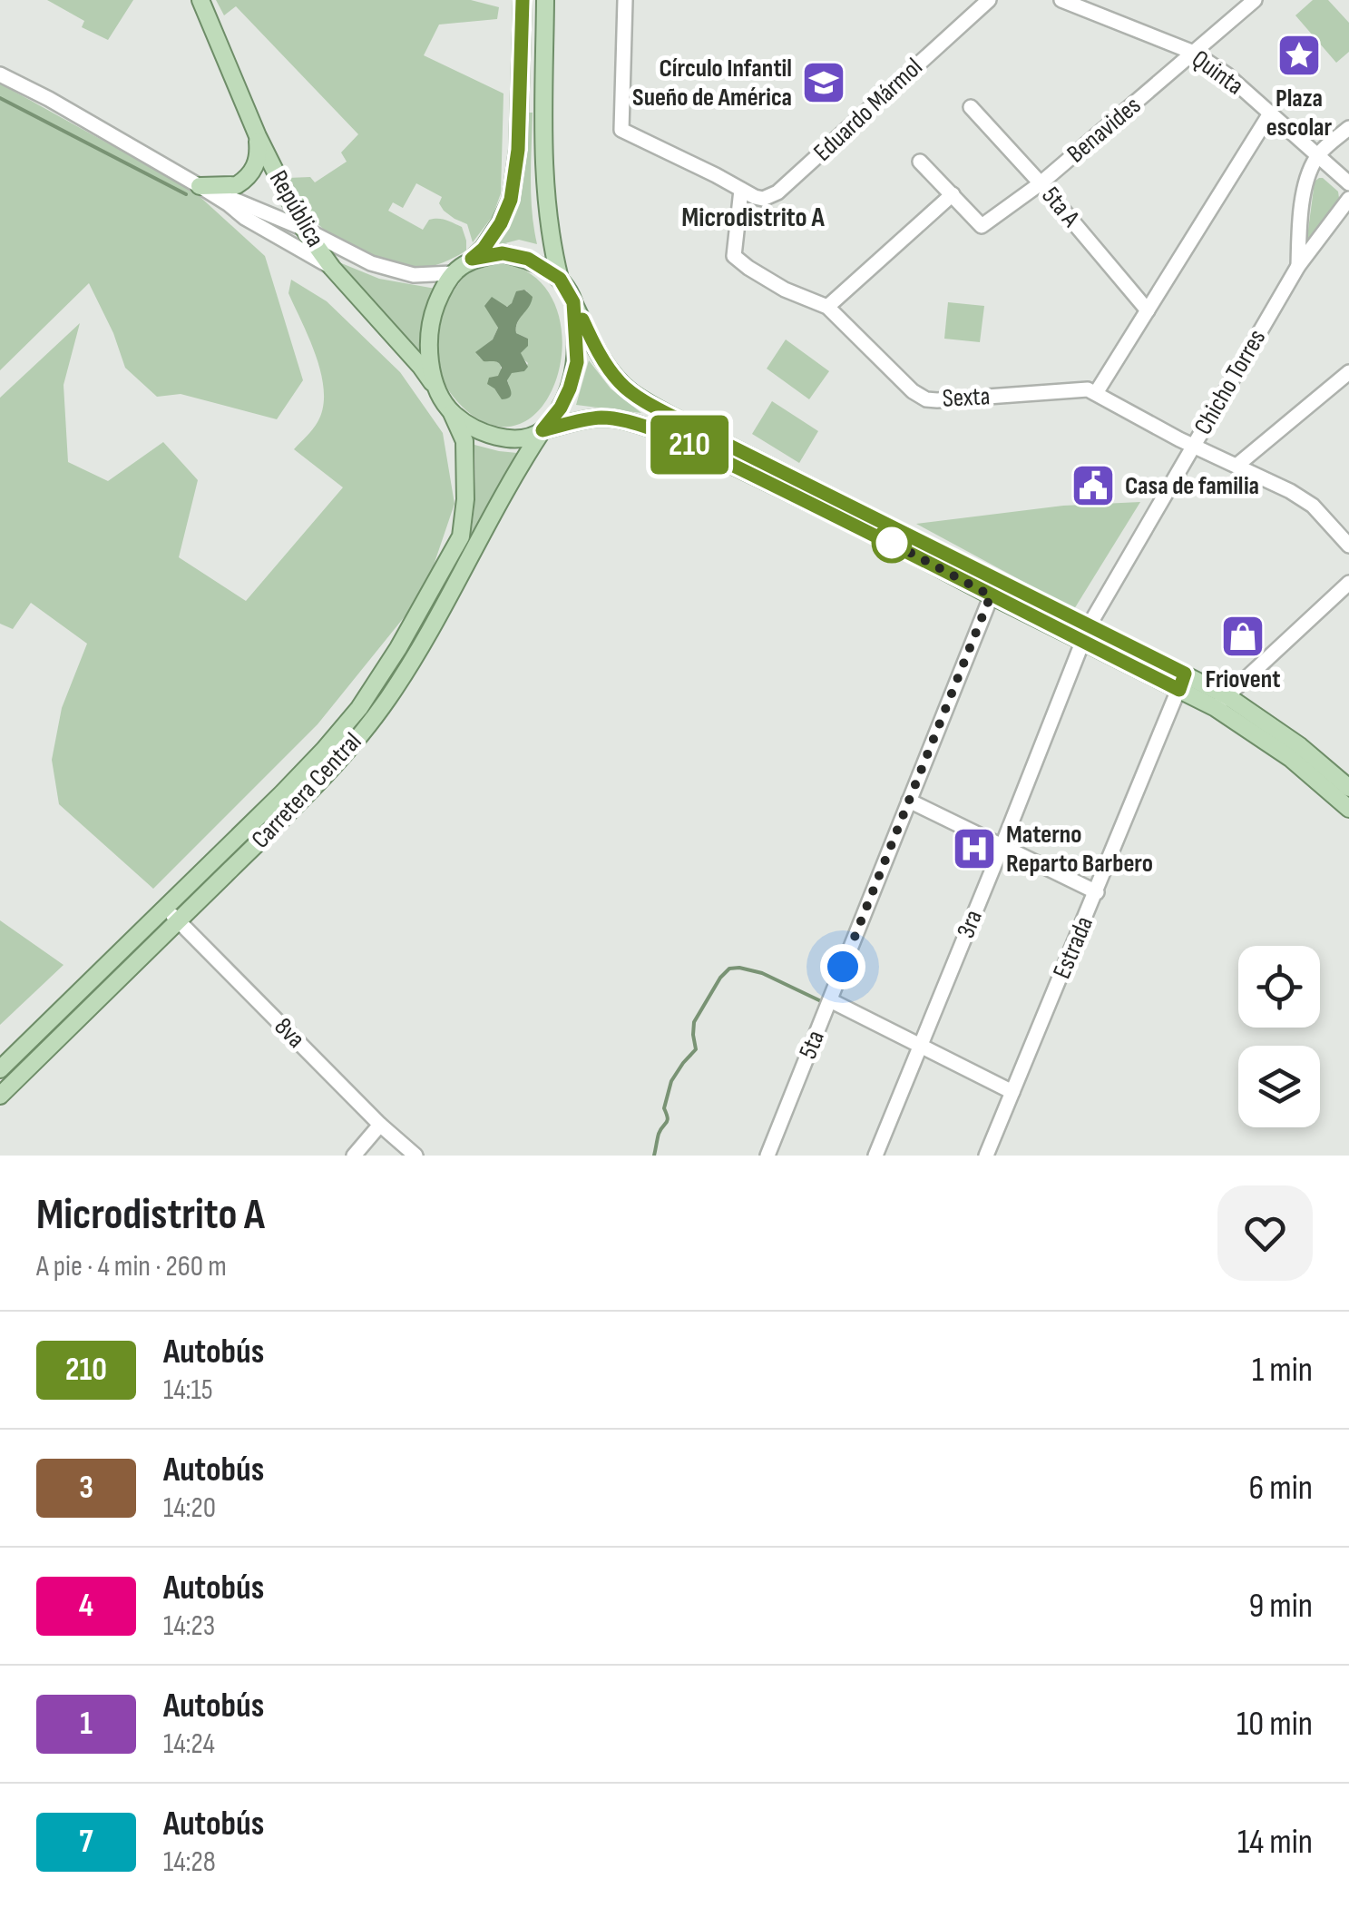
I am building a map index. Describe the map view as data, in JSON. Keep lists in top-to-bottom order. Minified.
{"streets":{"main road":["República","Carretera Central"],"street":["Quinta","Eduardo Mármol","Benavides","5ta A","Chicho Torres","Sexta","3ra","Estrada","8va","5ta"]},"crossings":[["Quinta","Benavides"],["Quinta","Chicho Torres"],["Eduardo Mármol","Sexta"],["Benavides","5ta A"],["República","Carretera Central"],["Chicho Torres","Sexta"],["Chicho Torres","3ra"],["Carretera Central","8va"]],"districts":["Microdistrito A"],"places":{"place":["Plaza escolar"],"school or university":["Círculo Infantil Sueño de América"],"public building":["Casa de familia"],"shop":["Friovent"],"hospital":["Materno Reparto Barbero"]},"lines":["bus line 210"],"page":{"on_map":"210","heading":["Microdistrito A","A pie · 4 min · 260 m"],"list":[{"mark":"210","name":"Autobús","note":"14:15","value":"1 min"},{"mark":"3","name":"Autobús","note":"14:20","value":"6 min"},{"mark":"4","name":"Autobús","note":"14:23","value":"9 min"},{"mark":"1","name":"Autobús","note":"14:24","value":"10 min"},{"mark":"7","name":"Autobús","note":"14:28","value":"14 min"}]}}
